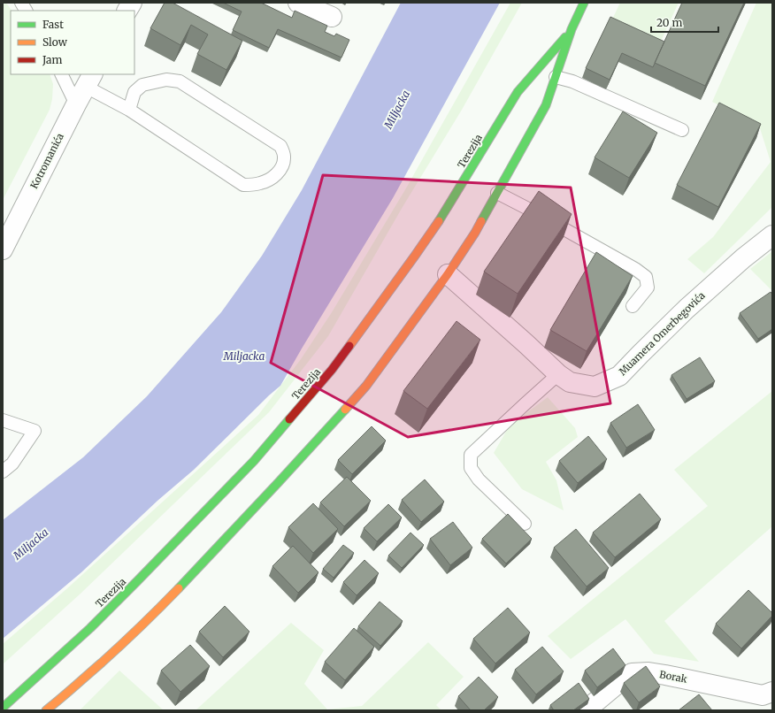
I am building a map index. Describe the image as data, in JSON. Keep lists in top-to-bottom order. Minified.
{"streets":{"main road":["Terezija"],"street":["Kotromanića","Muamera Omerbegovića","Borak"]},"crossings":[["Terezija","Muamera Omerbegovića"]],"water":["Miljacka"],"legend":["Fast","Slow","Jam"],"scale_bar":"20 m"}
